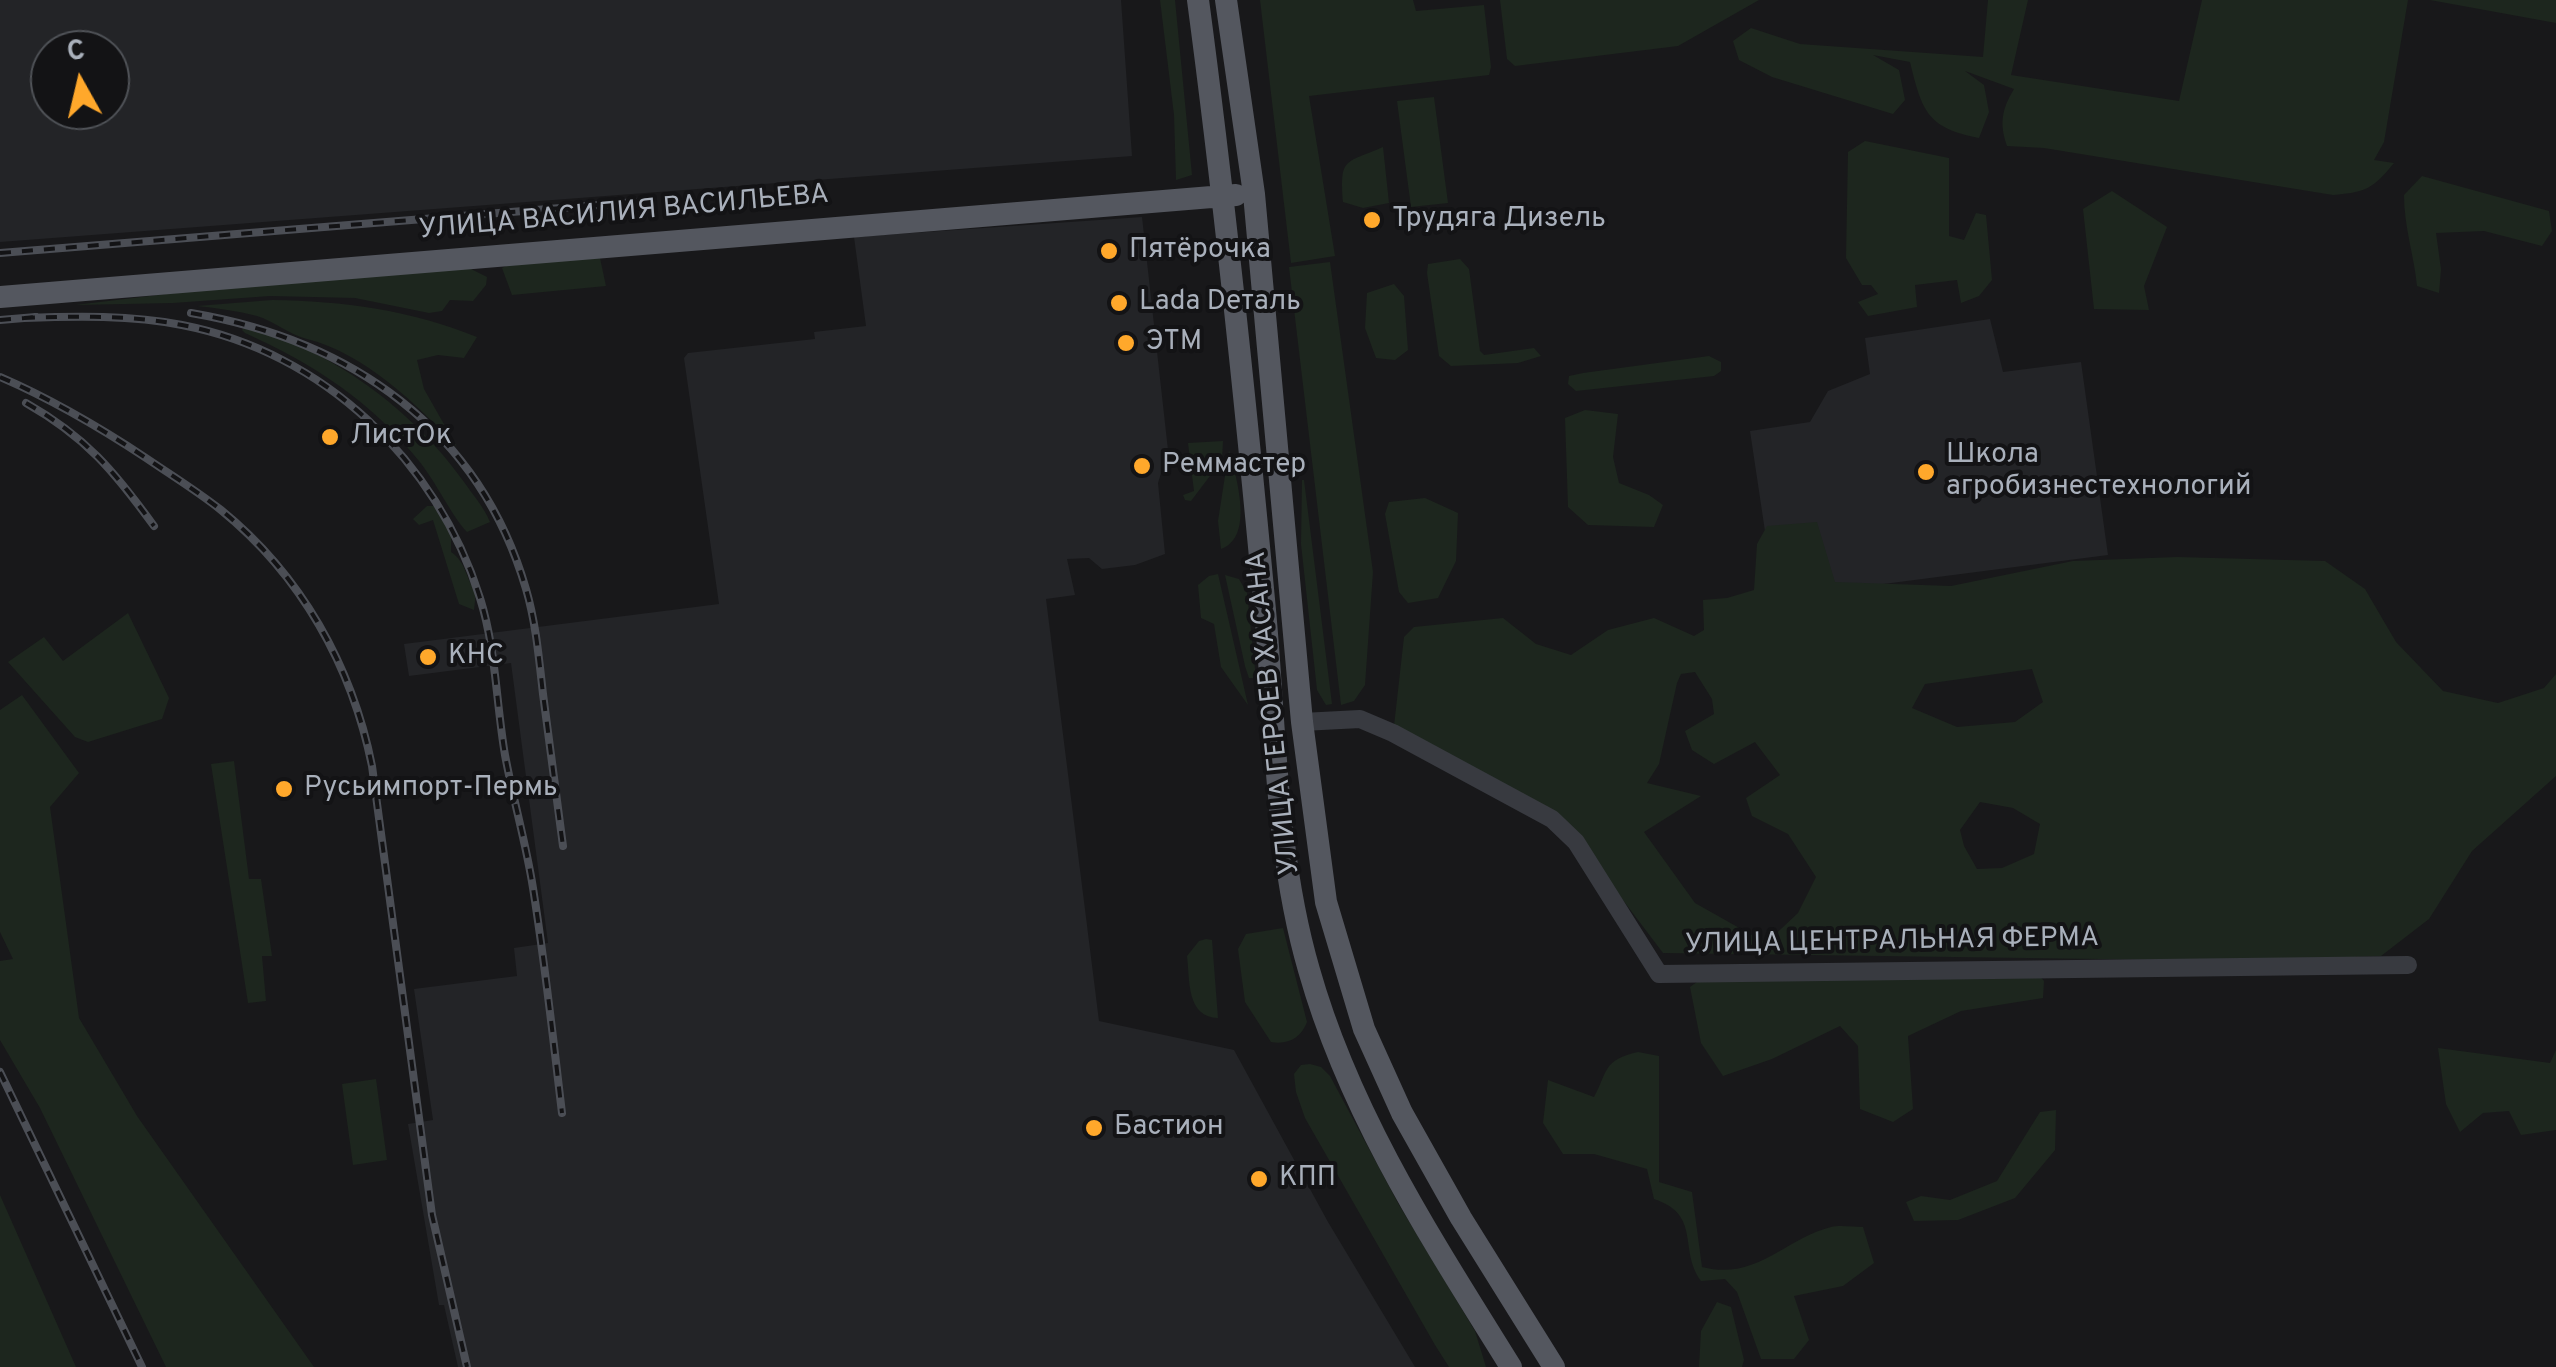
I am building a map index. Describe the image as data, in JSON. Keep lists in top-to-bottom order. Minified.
{"streets":{"main road":["УЛИЦА ВАСИЛИЯ ВАСИЛЬЕВА","УЛИЦА ГЕРОЕВ ХАСАНА"],"street":["УЛИЦА ЦЕНТРАЛЬНАЯ ФЕРМА"]},"crossings":[["УЛИЦА ВАСИЛИЯ ВАСИЛЬЕВА","УЛИЦА ГЕРОЕВ ХАСАНА"],["УЛИЦА ГЕРОЕВ ХАСАНА","УЛИЦА ЦЕНТРАЛЬНАЯ ФЕРМА"]],"places":["Трудяга Дизель","Пятёрочка","Lada Dеталь","ЭТМ","ЛистОк","Реммастер","Школа агробизнестехнологий","КНС","Русьимпорт-Пермь","Бастион","КПП"],"north":"top"}
